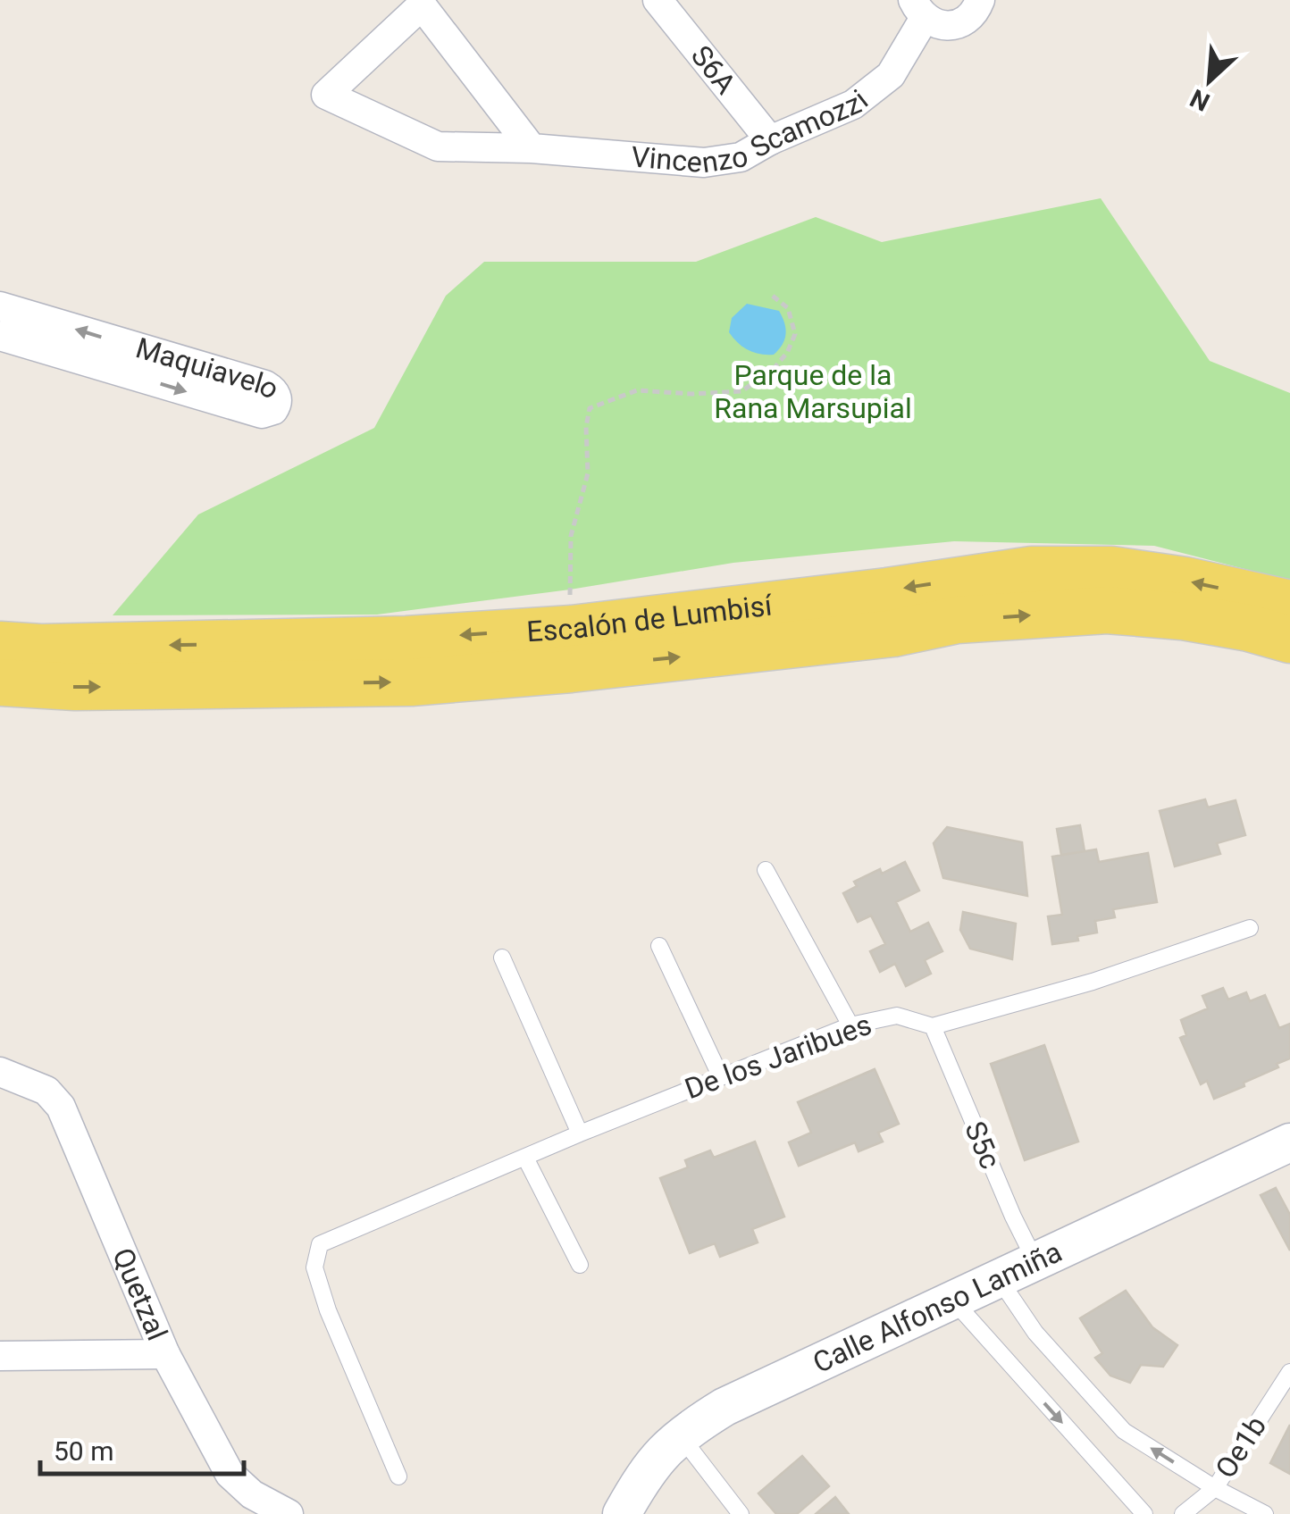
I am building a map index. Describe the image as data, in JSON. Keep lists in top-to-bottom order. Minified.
{"streets":{"main road":["Escalón de Lumbisí"],"street":["S6A","Vincenzo Scamozzi","Maquiavelo","Quetzal","Calle Alfonso Lamiña"],"lane":["De los Jaribues","S5c","Oe1b"]},"crossings":[["S6A","Vincenzo Scamozzi"],["De los Jaribues","S5c"],["S5c","Calle Alfonso Lamiña"]],"parks":["Parque de la Rana Marsupial"],"scale_bar":"50 m","north":"bottom left"}
